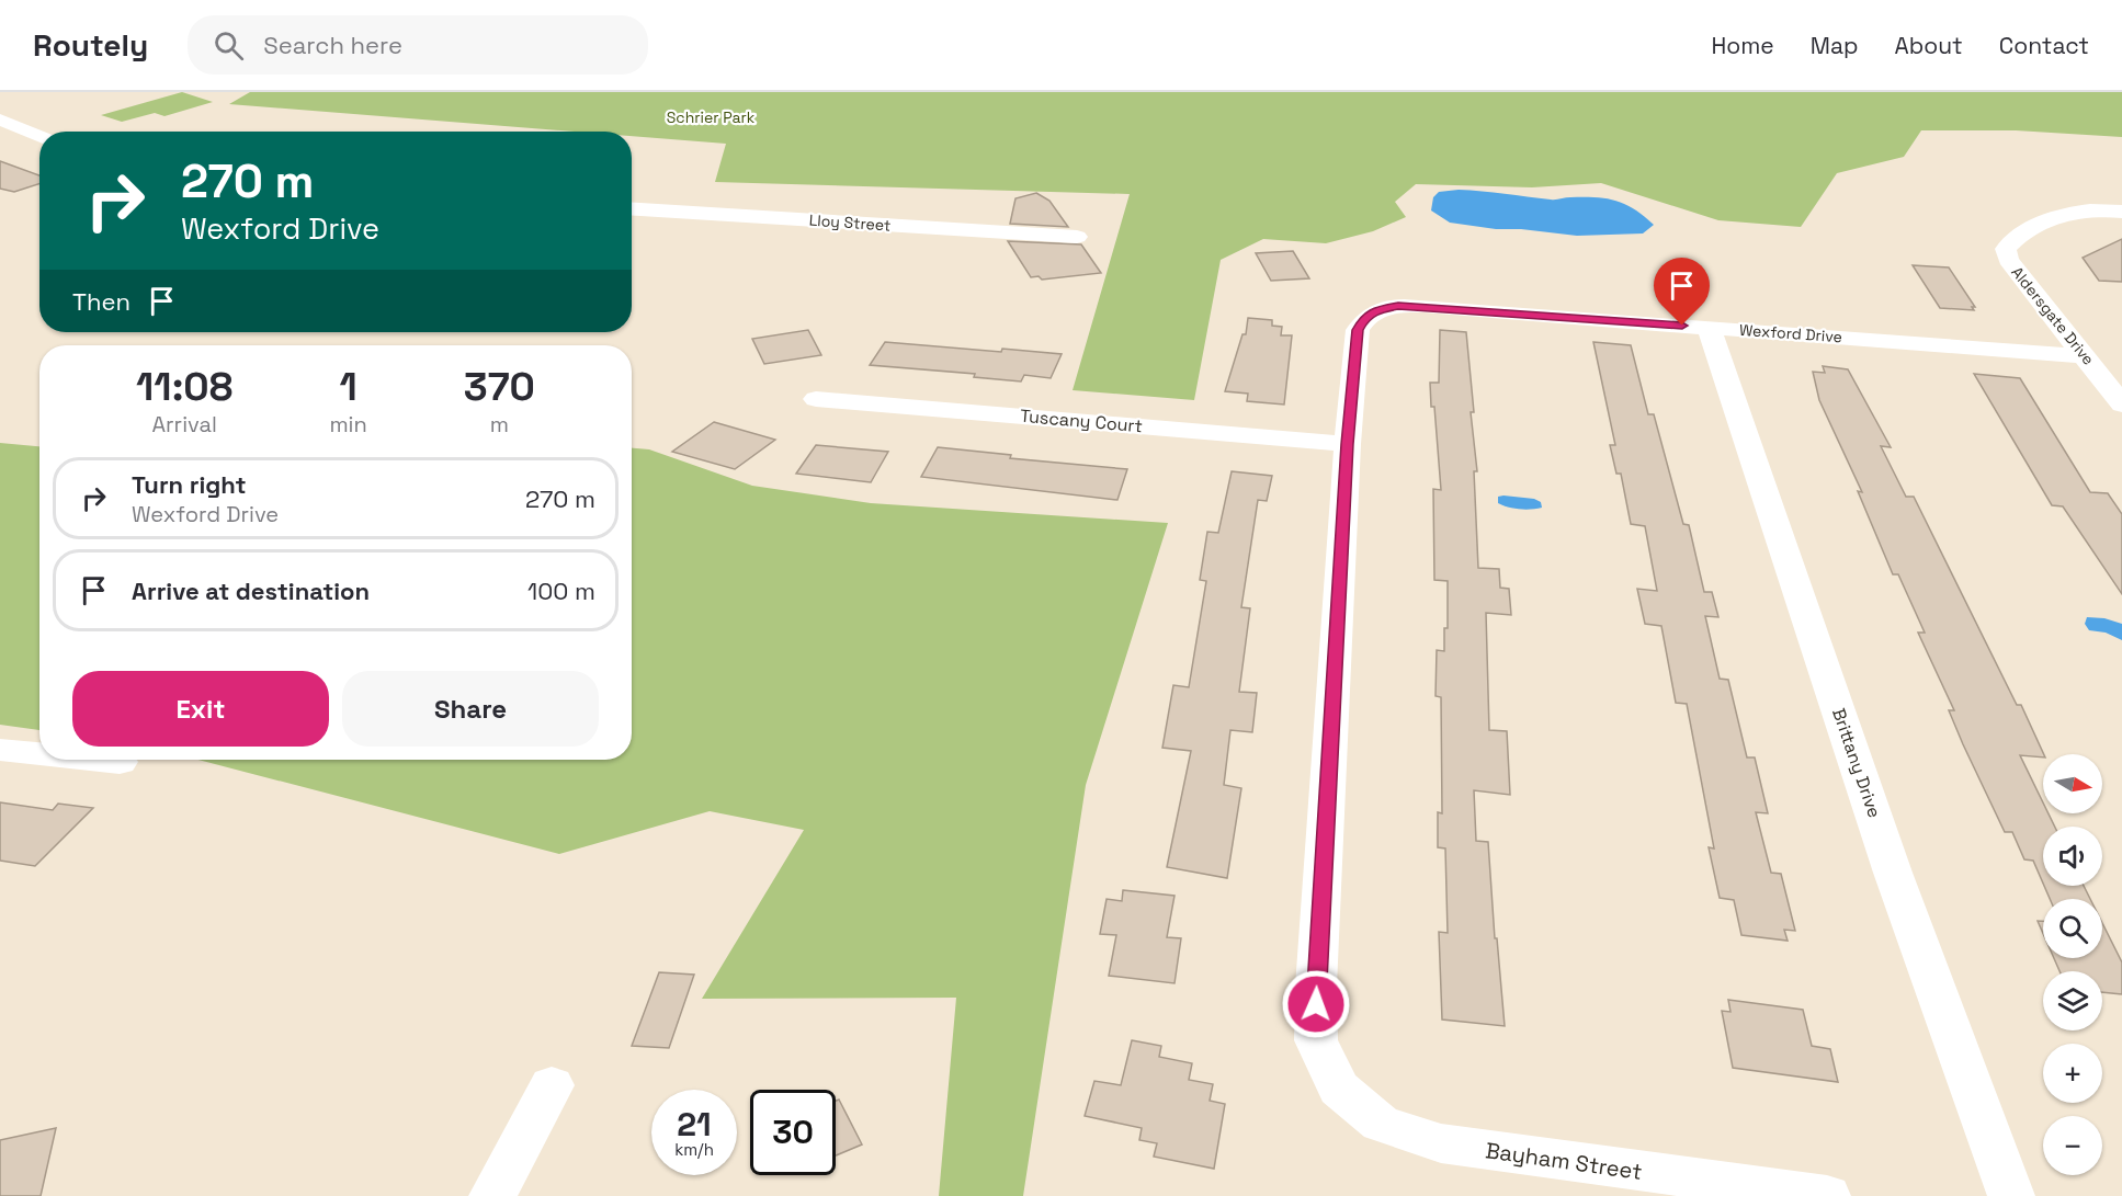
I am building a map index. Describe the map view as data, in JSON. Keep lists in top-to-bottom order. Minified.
{"streets":{"street":["Lloy Street","Aldersgate Drive","Wexford Drive","Tuscany Court","Brittany Drive","Bayham Street"]},"crossings":[["Aldersgate Drive","Wexford Drive"],["Wexford Drive","Brittany Drive"],["Wexford Drive","Bayham Street"],["Tuscany Court","Bayham Street"]],"parks":["Schrier Park"],"north":"right","page":{"header":"Routely","search":"Search here","nav":["Home","Map","About","Contact"],"turn":["270 m","Wexford Drive"],"then":"Then","eta":["11:08","Arrival","1","min","370","m"],"list":[{"name":"Turn right","note":"Wexford Drive","value":"270 m"},{"name":"Arrive at destination","value":"100 m"}],"buttons":["Exit","Share"],"map_buttons":["+","−"],"speed":"21 km/h","limit":"30"}}
